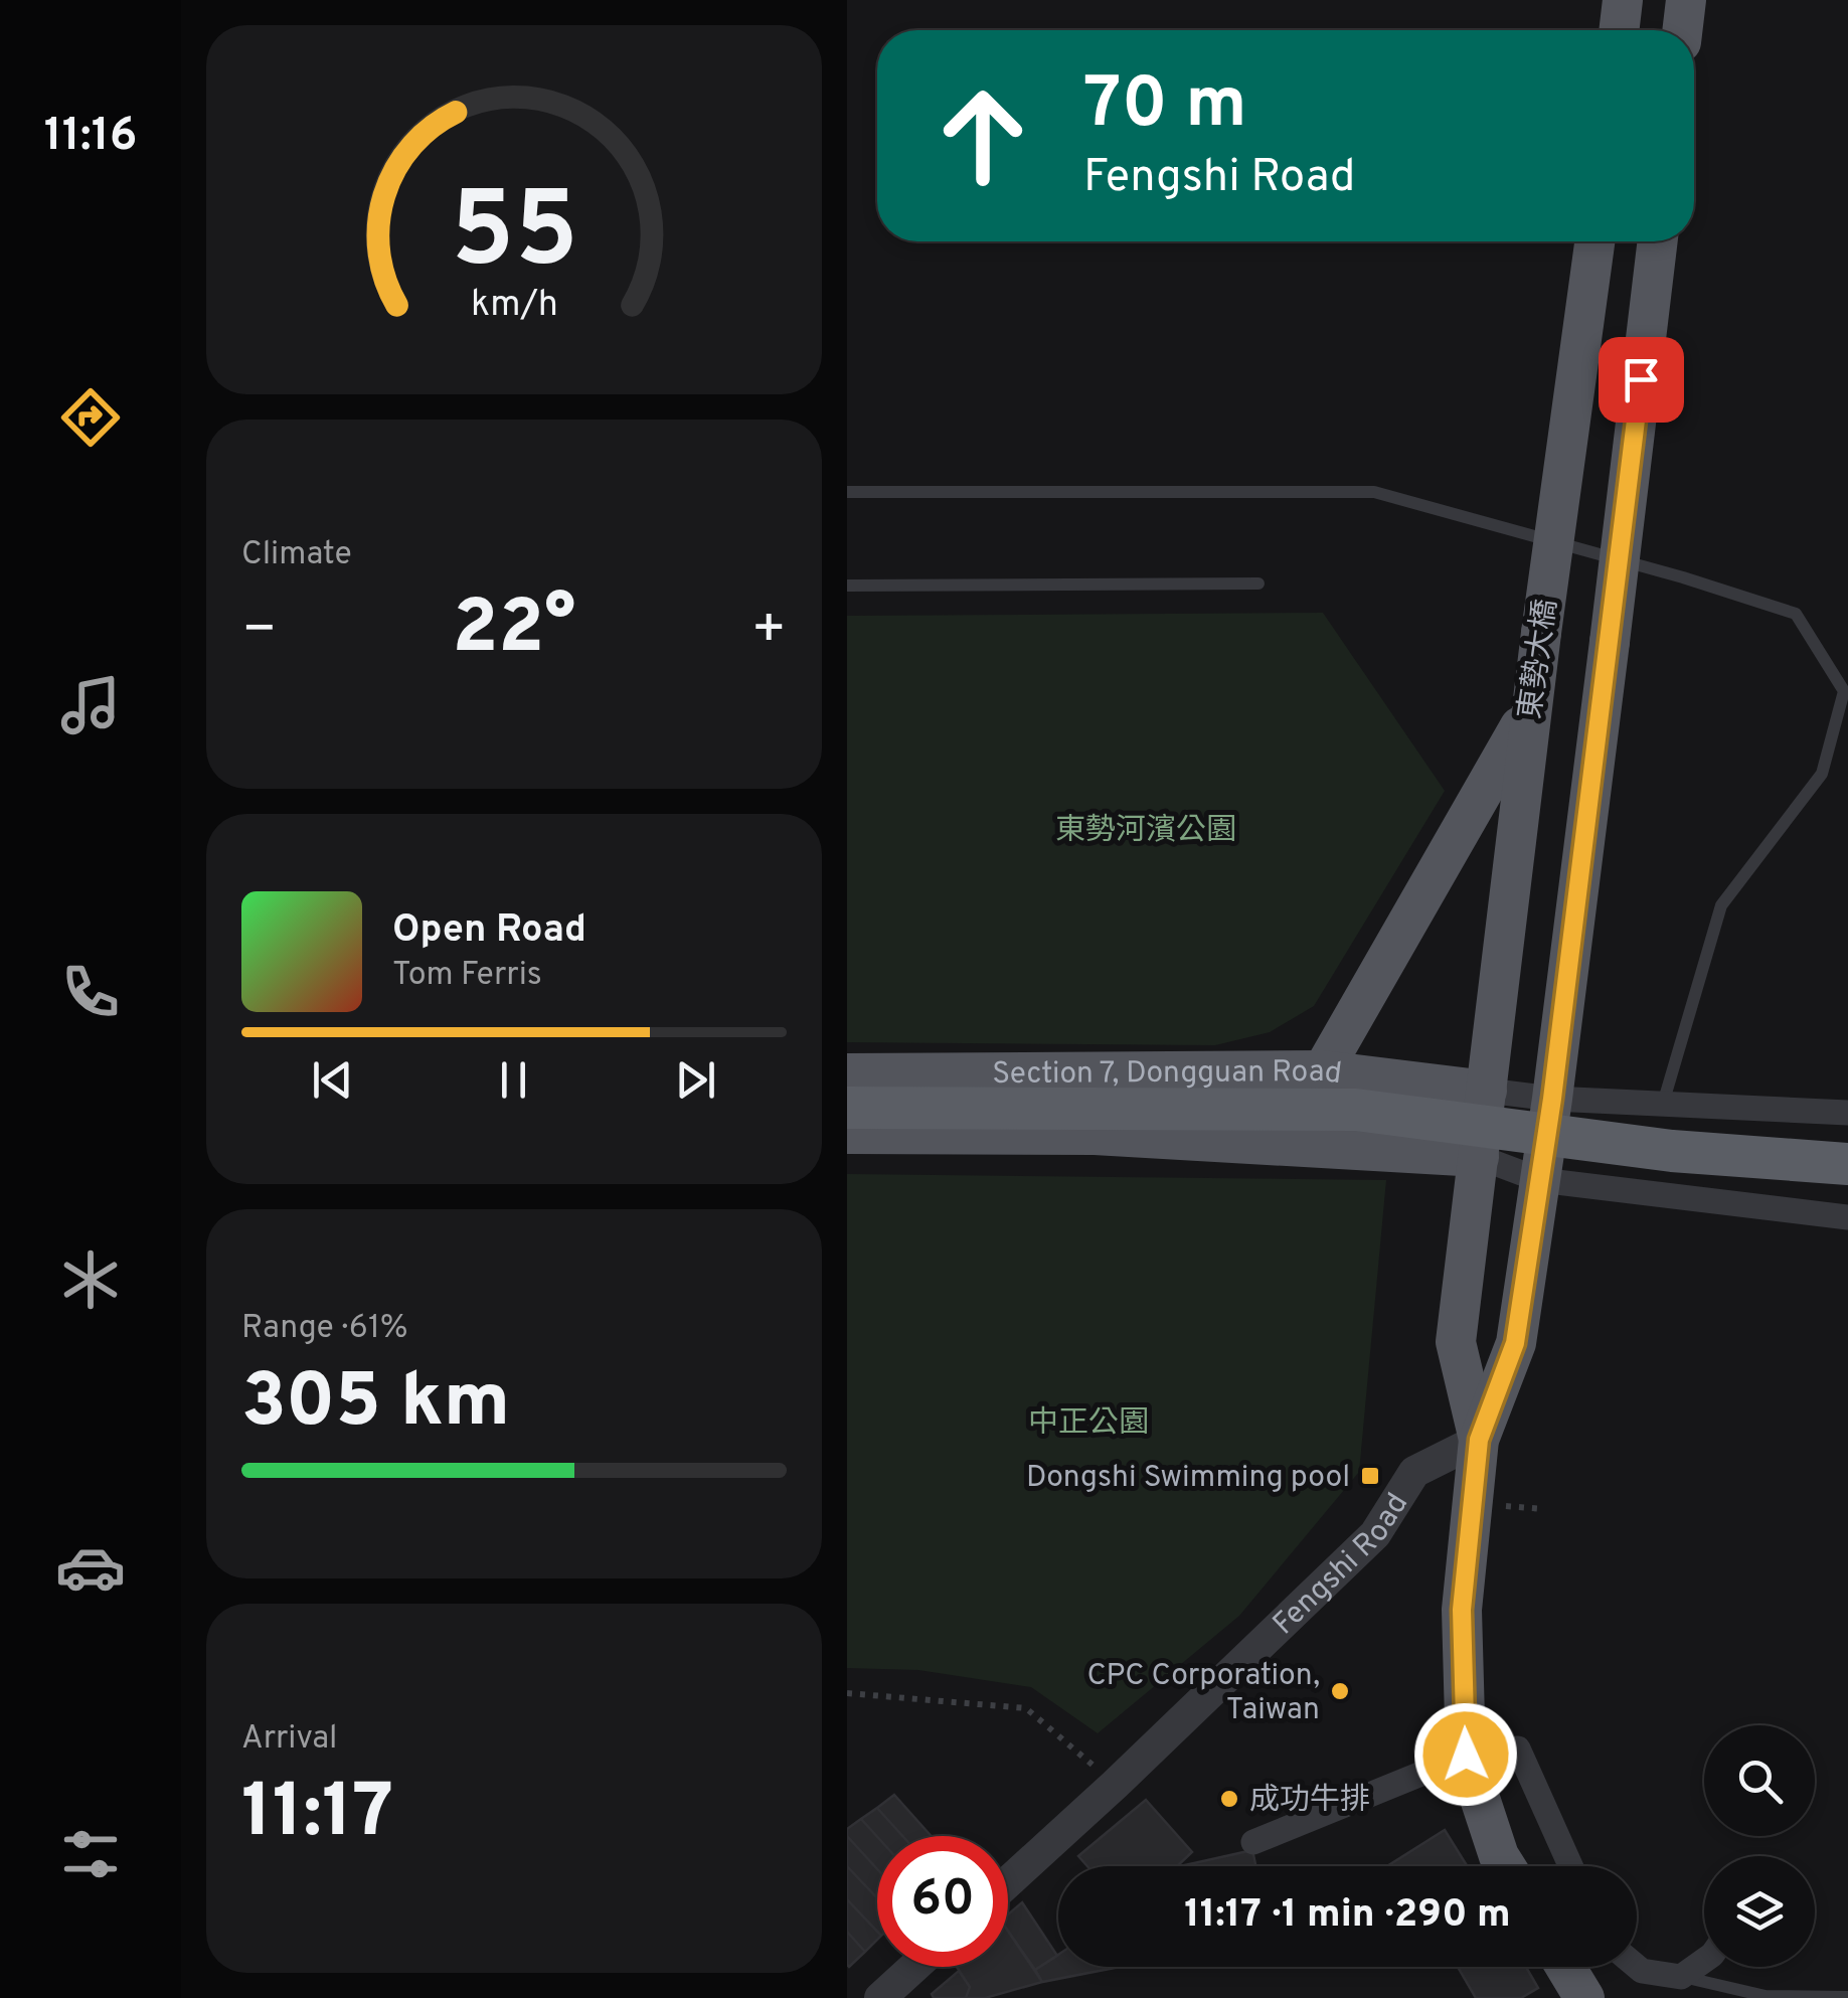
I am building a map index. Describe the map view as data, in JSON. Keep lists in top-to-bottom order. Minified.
{"streets":{"main road":["東勢大橋","Section 7, Dongguan Road"],"street":["Fengshi Road"]},"crossings":[["東勢大橋","Section 7, Dongguan Road"]],"parks":["東勢河濱公園","中正公園"],"places":{"transit":["Dongshi Swimming pool"],"other":["CPC Corporation, Taiwan","成功牛排"]},"page":{"tabs":"11:16","turn":["70 m","Fengshi Road"],"tile":["Climate",["Range · 61%","305 km"],["Arrival","11:17"]],"heat":["−","22°","+"],"song":["Open Road","Tom Ferris"],"limit":"60","trip":"11:17 · 1 min · 290 m","gauge":["55","km/h"]}}
